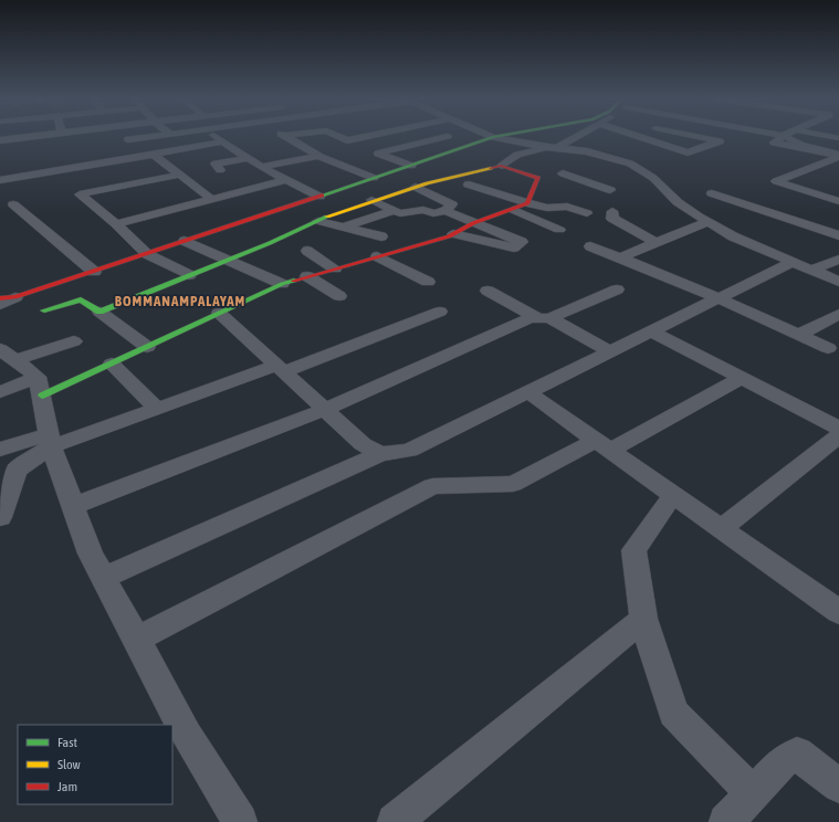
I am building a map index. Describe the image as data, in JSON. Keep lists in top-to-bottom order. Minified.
{"districts":["BOMMANAMPALAYAM"],"legend":["Fast","Slow","Jam"]}
